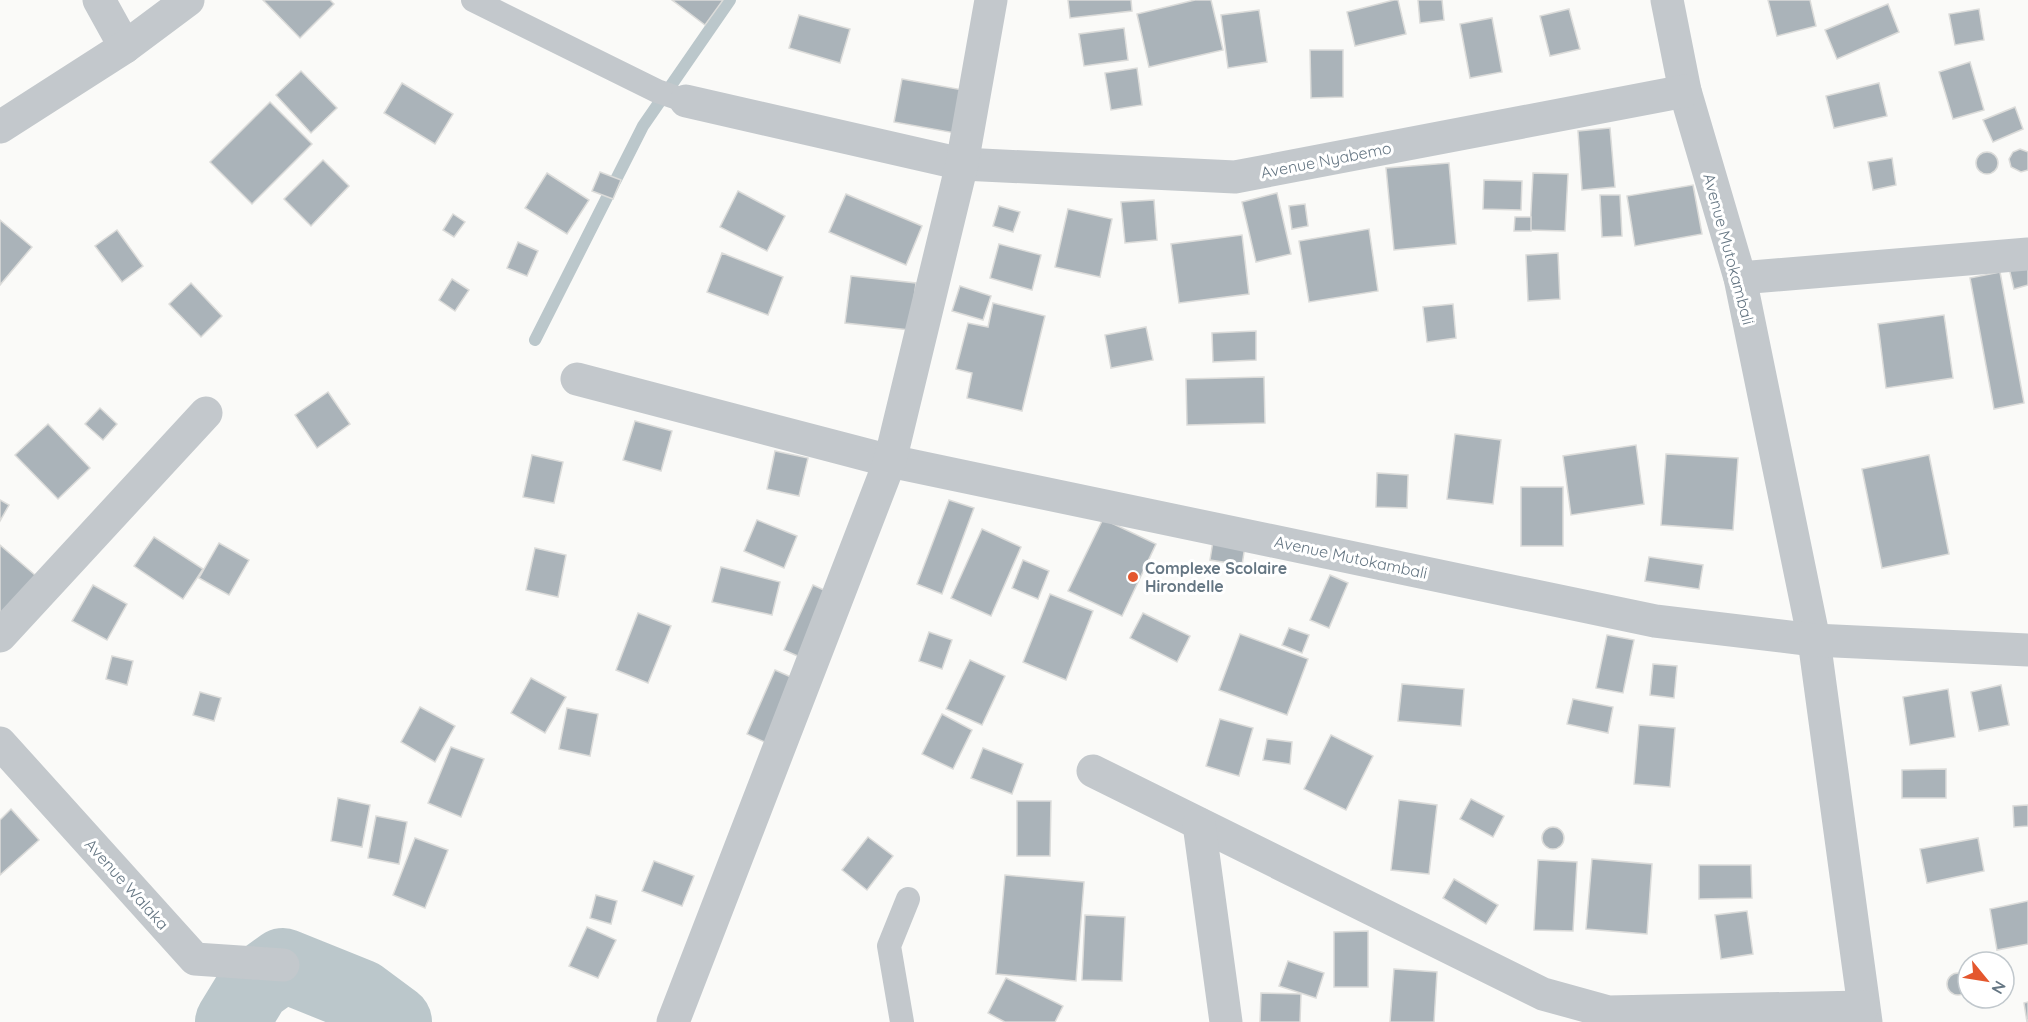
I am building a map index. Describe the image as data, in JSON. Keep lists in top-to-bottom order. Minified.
{"streets":{"street":["Avenue Nyabemo","Avenue Mutokambali","Avenue Walaka"]},"crossings":[["Avenue Nyabemo","Avenue Mutokambali"]],"places":["Complexe Scolaire Hirondelle"],"north":"bottom right"}
